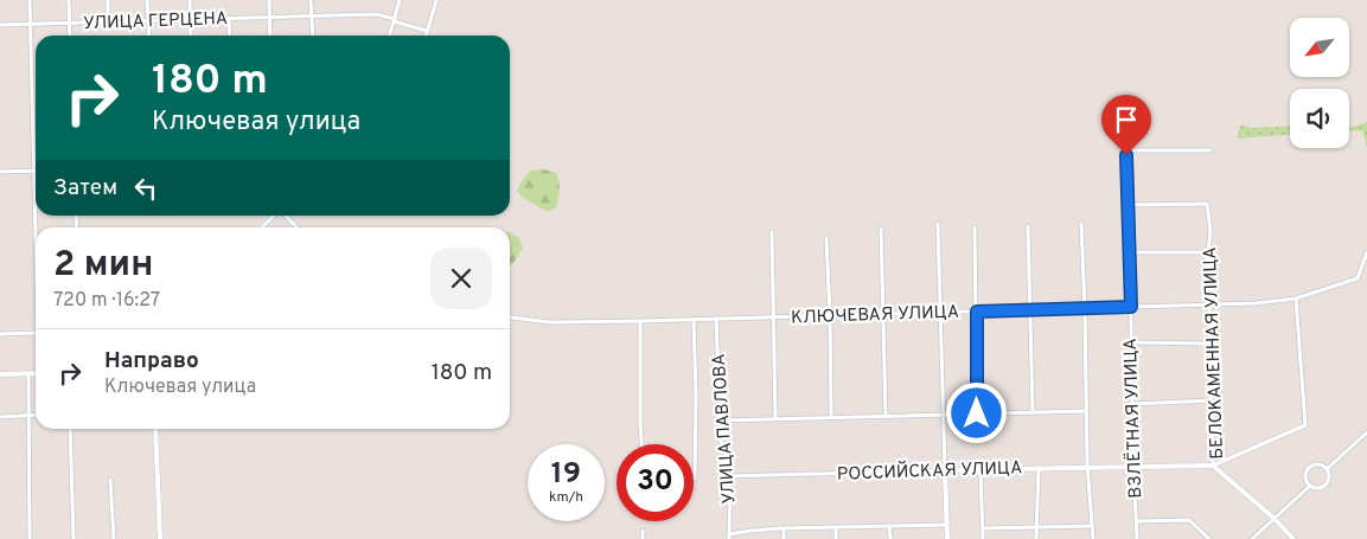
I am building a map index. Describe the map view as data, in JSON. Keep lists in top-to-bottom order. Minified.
{"streets":{"street":["УЛИЦА ГЕРЦЕНА","КЛЮЧЕВАЯ УЛИЦА","БЕЛОКАМЕННАЯ УЛИЦА","ВЗЛЁТНАЯ УЛИЦА","УЛИЦА ПАВЛОВА","РОССИЙСКАЯ УЛИЦА"]},"crossings":[["КЛЮЧЕВАЯ УЛИЦА","БЕЛОКАМЕННАЯ УЛИЦА"],["КЛЮЧЕВАЯ УЛИЦА","ВЗЛЁТНАЯ УЛИЦА"],["КЛЮЧЕВАЯ УЛИЦА","УЛИЦА ПАВЛОВА"],["БЕЛОКАМЕННАЯ УЛИЦА","ВЗЛЁТНАЯ УЛИЦА"],["БЕЛОКАМЕННАЯ УЛИЦА","РОССИЙСКАЯ УЛИЦА"],["ВЗЛЁТНАЯ УЛИЦА","РОССИЙСКАЯ УЛИЦА"],["УЛИЦА ПАВЛОВА","РОССИЙСКАЯ УЛИЦА"]],"north":"bottom left","page":{"turn":["180 m","Ключевая улица"],"then":"Затем","heading":["2 мин","720 m · 16:27"],"list":[{"name":"Направо","note":"Ключевая улица","value":"180 m"}],"speed":"19 km/h","limit":"30"}}
